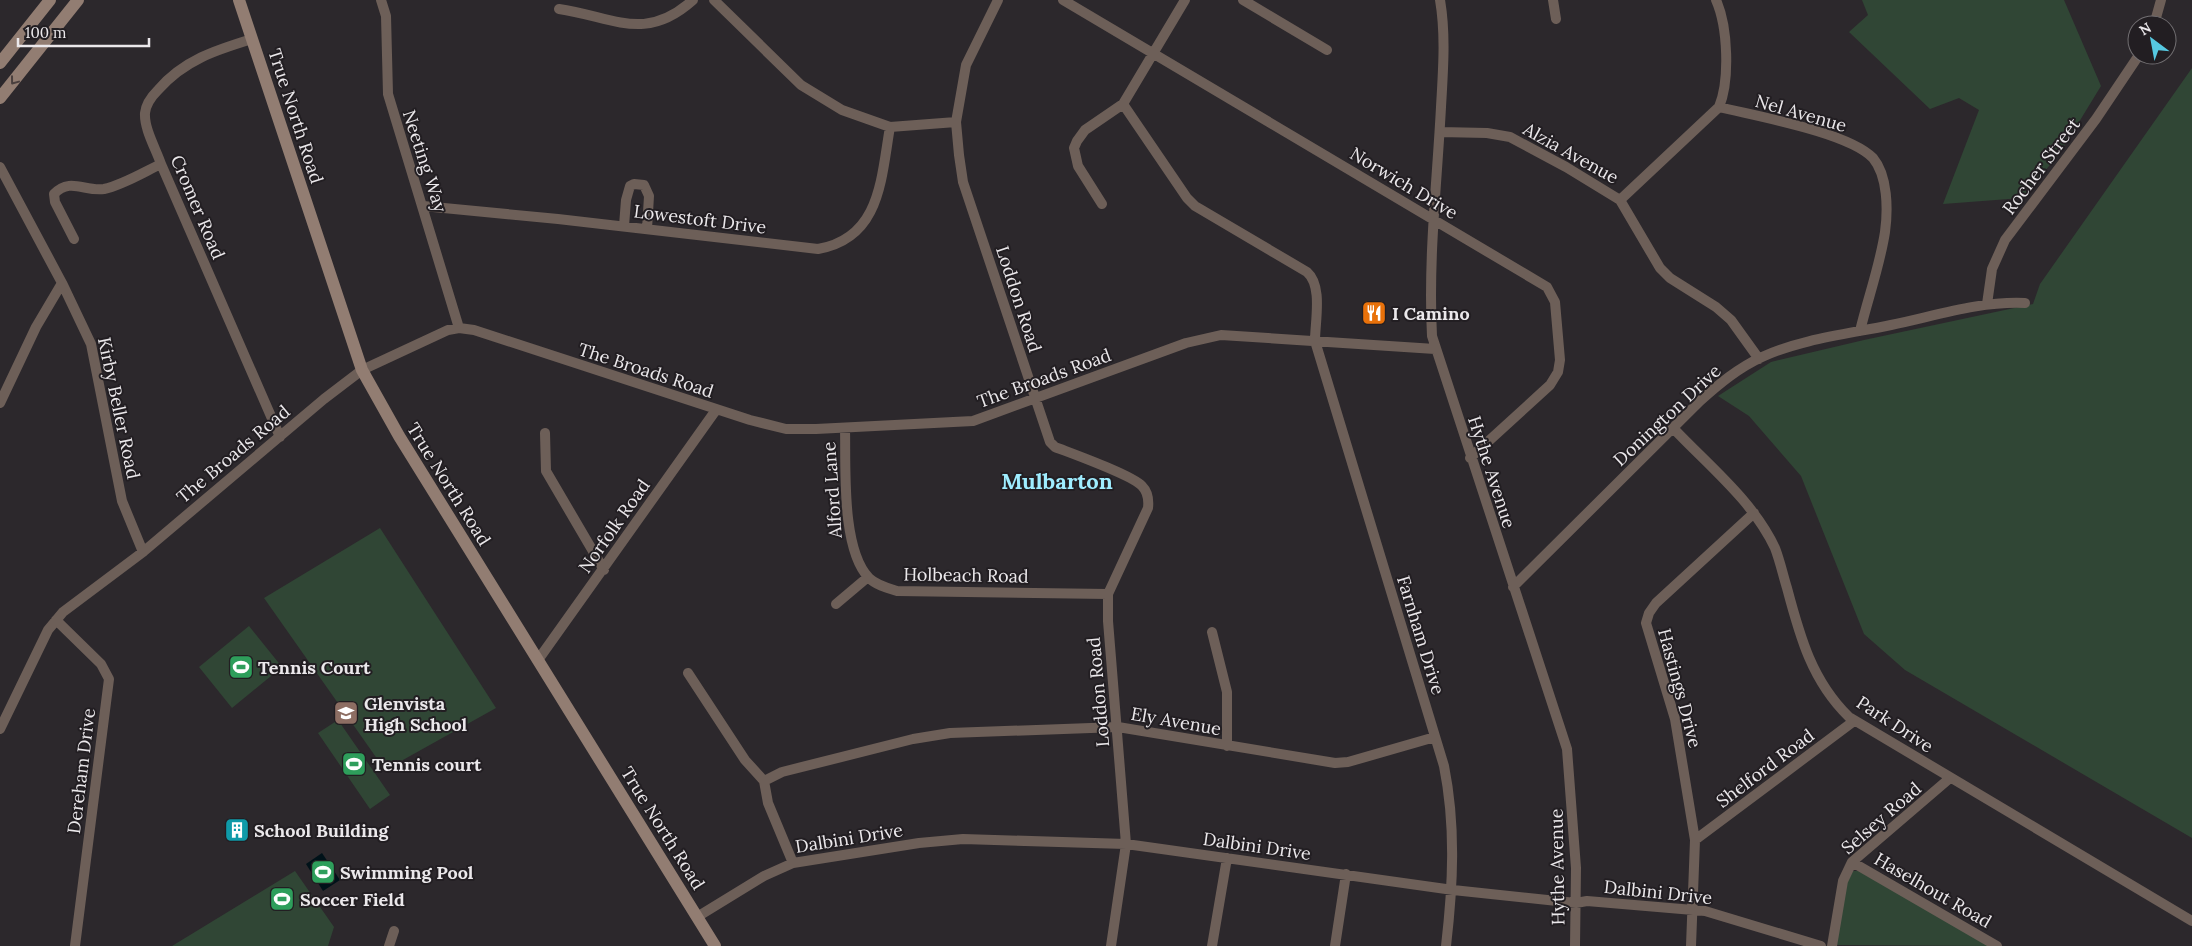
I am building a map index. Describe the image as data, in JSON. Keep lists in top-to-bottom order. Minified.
{"streets":{"main road":["True North Road"],"street":["Nel Avenue","Alzia Avenue","Neeting Way","Rocher Street","Norwich Drive","Cromer Road","Lowestoft Drive","Loddon Road","The Broads Road","Kirby Beller Road","Donington Drive","Hythe Avenue","Alford Lane","Norfolk Road","Holbeach Road","Farnham Drive","Hastings Drive","Ely Avenue","Park Drive","Shelford Road","Dereham Drive","Selsey Road","Dalbini Drive","Haselhout Road"]},"crossings":[["Nel Avenue","Donington Drive"],["True North Road","Cromer Road"],["True North Road","The Broads Road"],["True North Road","Norfolk Road"],["True North Road","Dalbini Drive"],["Alzia Avenue","Donington Drive"],["Alzia Avenue","Hythe Avenue"],["Neeting Way","Lowestoft Drive"],["Neeting Way","The Broads Road"],["Rocher Street","Donington Drive"],["Norwich Drive","Hythe Avenue"],["Cromer Road","The Broads Road"],["Loddon Road","The Broads Road"],["Loddon Road","Holbeach Road"],["Loddon Road","Ely Avenue"],["Loddon Road","Dalbini Drive"],["The Broads Road","Kirby Beller Road"],["The Broads Road","Hythe Avenue"],["The Broads Road","Alford Lane"],["The Broads Road","Norfolk Road"],["The Broads Road","Farnham Drive"],["The Broads Road","Dereham Drive"],["Donington Drive","Hythe Avenue"],["Donington Drive","Park Drive"],["Hythe Avenue","Dalbini Drive"],["Alford Lane","Holbeach Road"],["Farnham Drive","Ely Avenue"],["Farnham Drive","Dalbini Drive"],["Hastings Drive","Park Drive"],["Hastings Drive","Shelford Road"],["Hastings Drive","Dalbini Drive"],["Park Drive","Shelford Road"],["Park Drive","Selsey Road"],["Selsey Road","Haselhout Road"]],"districts":["Mulbarton"],"places":{"restaurant":["I Camino"],"sports":["Tennis Court","Tennis court","Swimming Pool","Soccer Field"],"school or university":["Glenvista High School"],"building":["School Building"]},"scale_bar":"100 m","north":"top left"}
